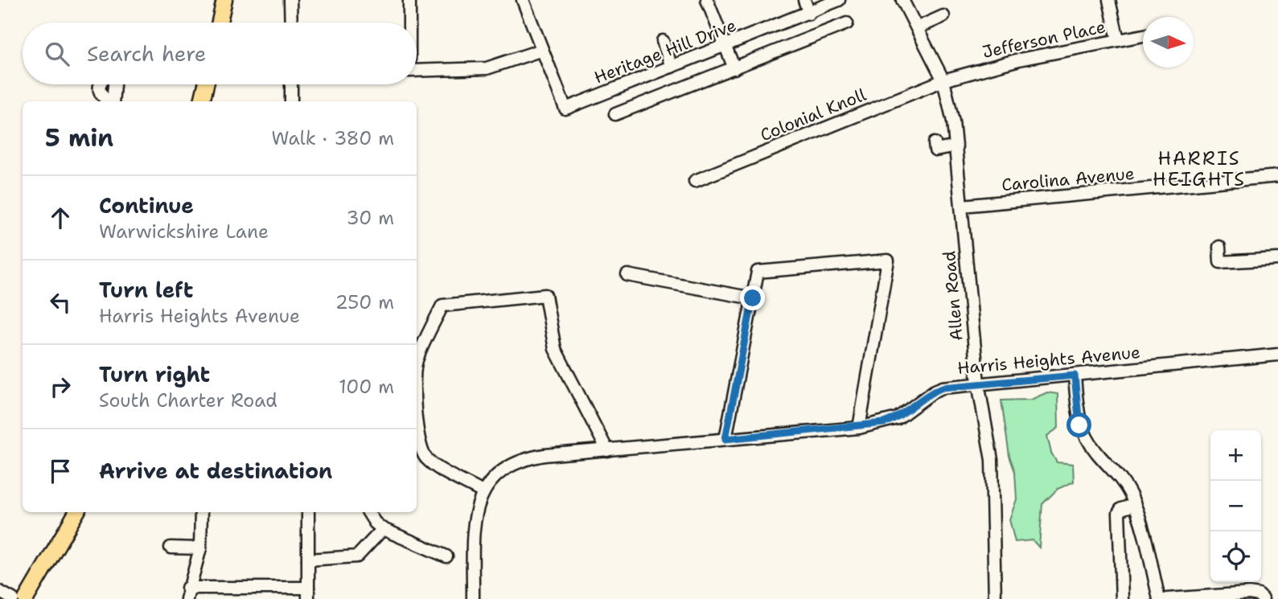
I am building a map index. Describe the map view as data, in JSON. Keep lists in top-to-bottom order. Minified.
{"streets":{"street":["Jefferson Place","Heritage Hill Drive","Colonial Knoll","Carolina Avenue","Allen Road","Harris Heights Avenue"]},"crossings":[["Jefferson Place","Colonial Knoll"],["Jefferson Place","Allen Road"],["Colonial Knoll","Allen Road"],["Carolina Avenue","Allen Road"],["Allen Road","Harris Heights Avenue"]],"districts":["HARRIS HEIGHTS"],"north":"right","page":{"search":"Search here","heading":["5 min","Walk · 380 m"],"list":[["Continue","Warwickshire Lane","30 m"],["Turn left","Harris Heights Avenue","250 m"],["Turn right","South Charter Road","100 m"],"Arrive at destination"],"map_buttons":["+","−"]}}
